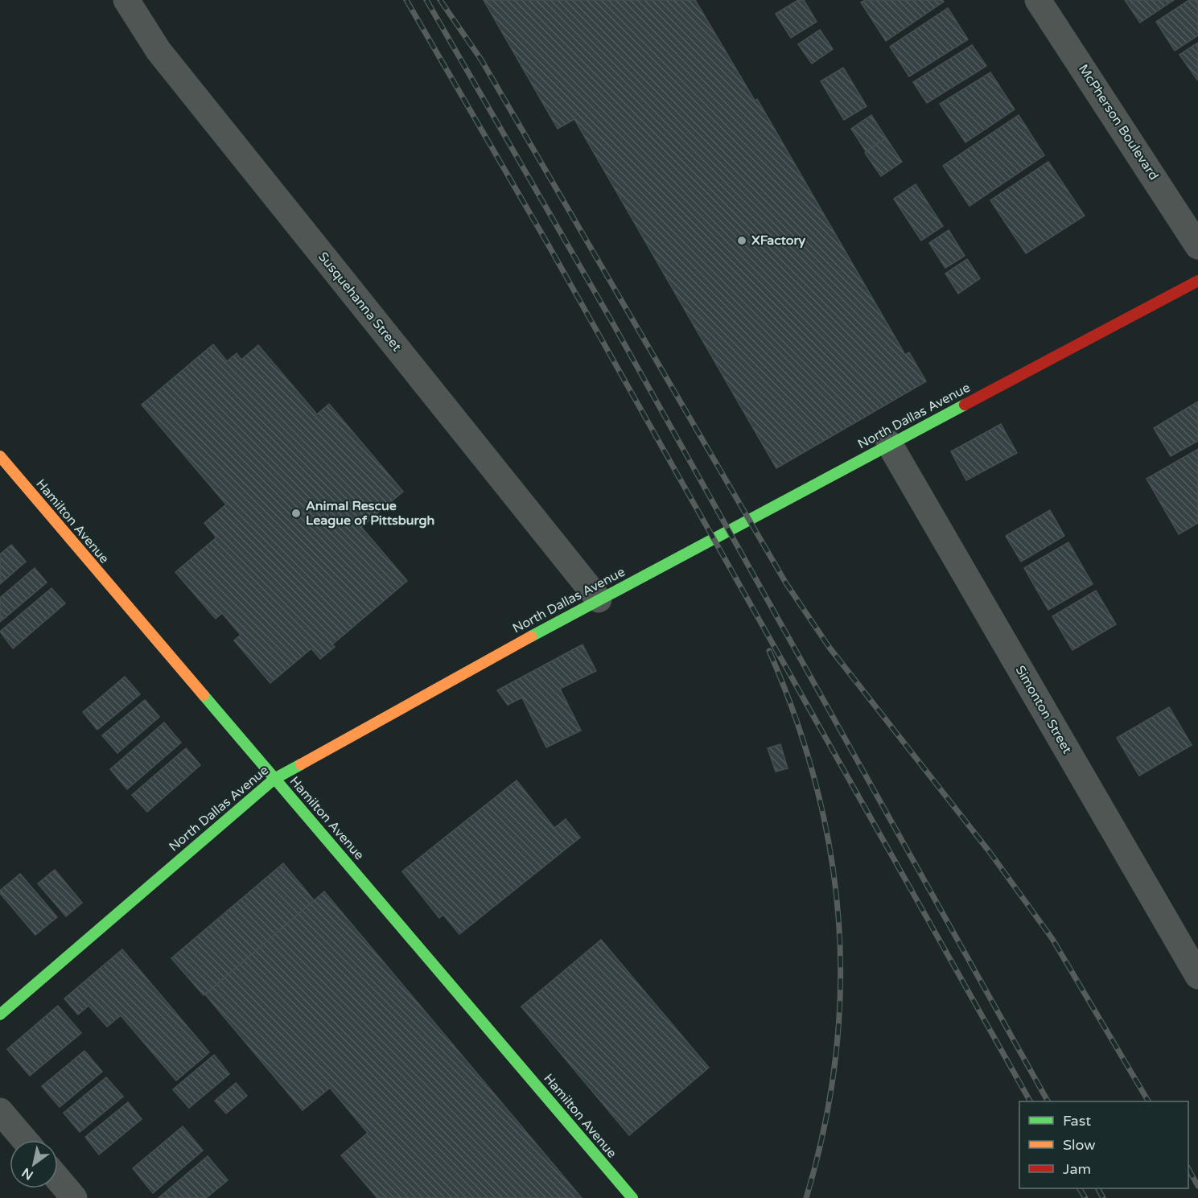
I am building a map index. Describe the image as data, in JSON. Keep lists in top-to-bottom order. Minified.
{"streets":{"main road":["North Dallas Avenue","Hamilton Avenue"],"street":["McPherson Boulevard","Susquehanna Street","Simonton Street"]},"crossings":[["Susquehanna Street","North Dallas Avenue"],["North Dallas Avenue","Hamilton Avenue"],["North Dallas Avenue","Simonton Street"]],"places":["XFactory","Animal Rescue League of Pittsburgh"],"legend":["Fast","Slow","Jam"],"north":"bottom left"}
